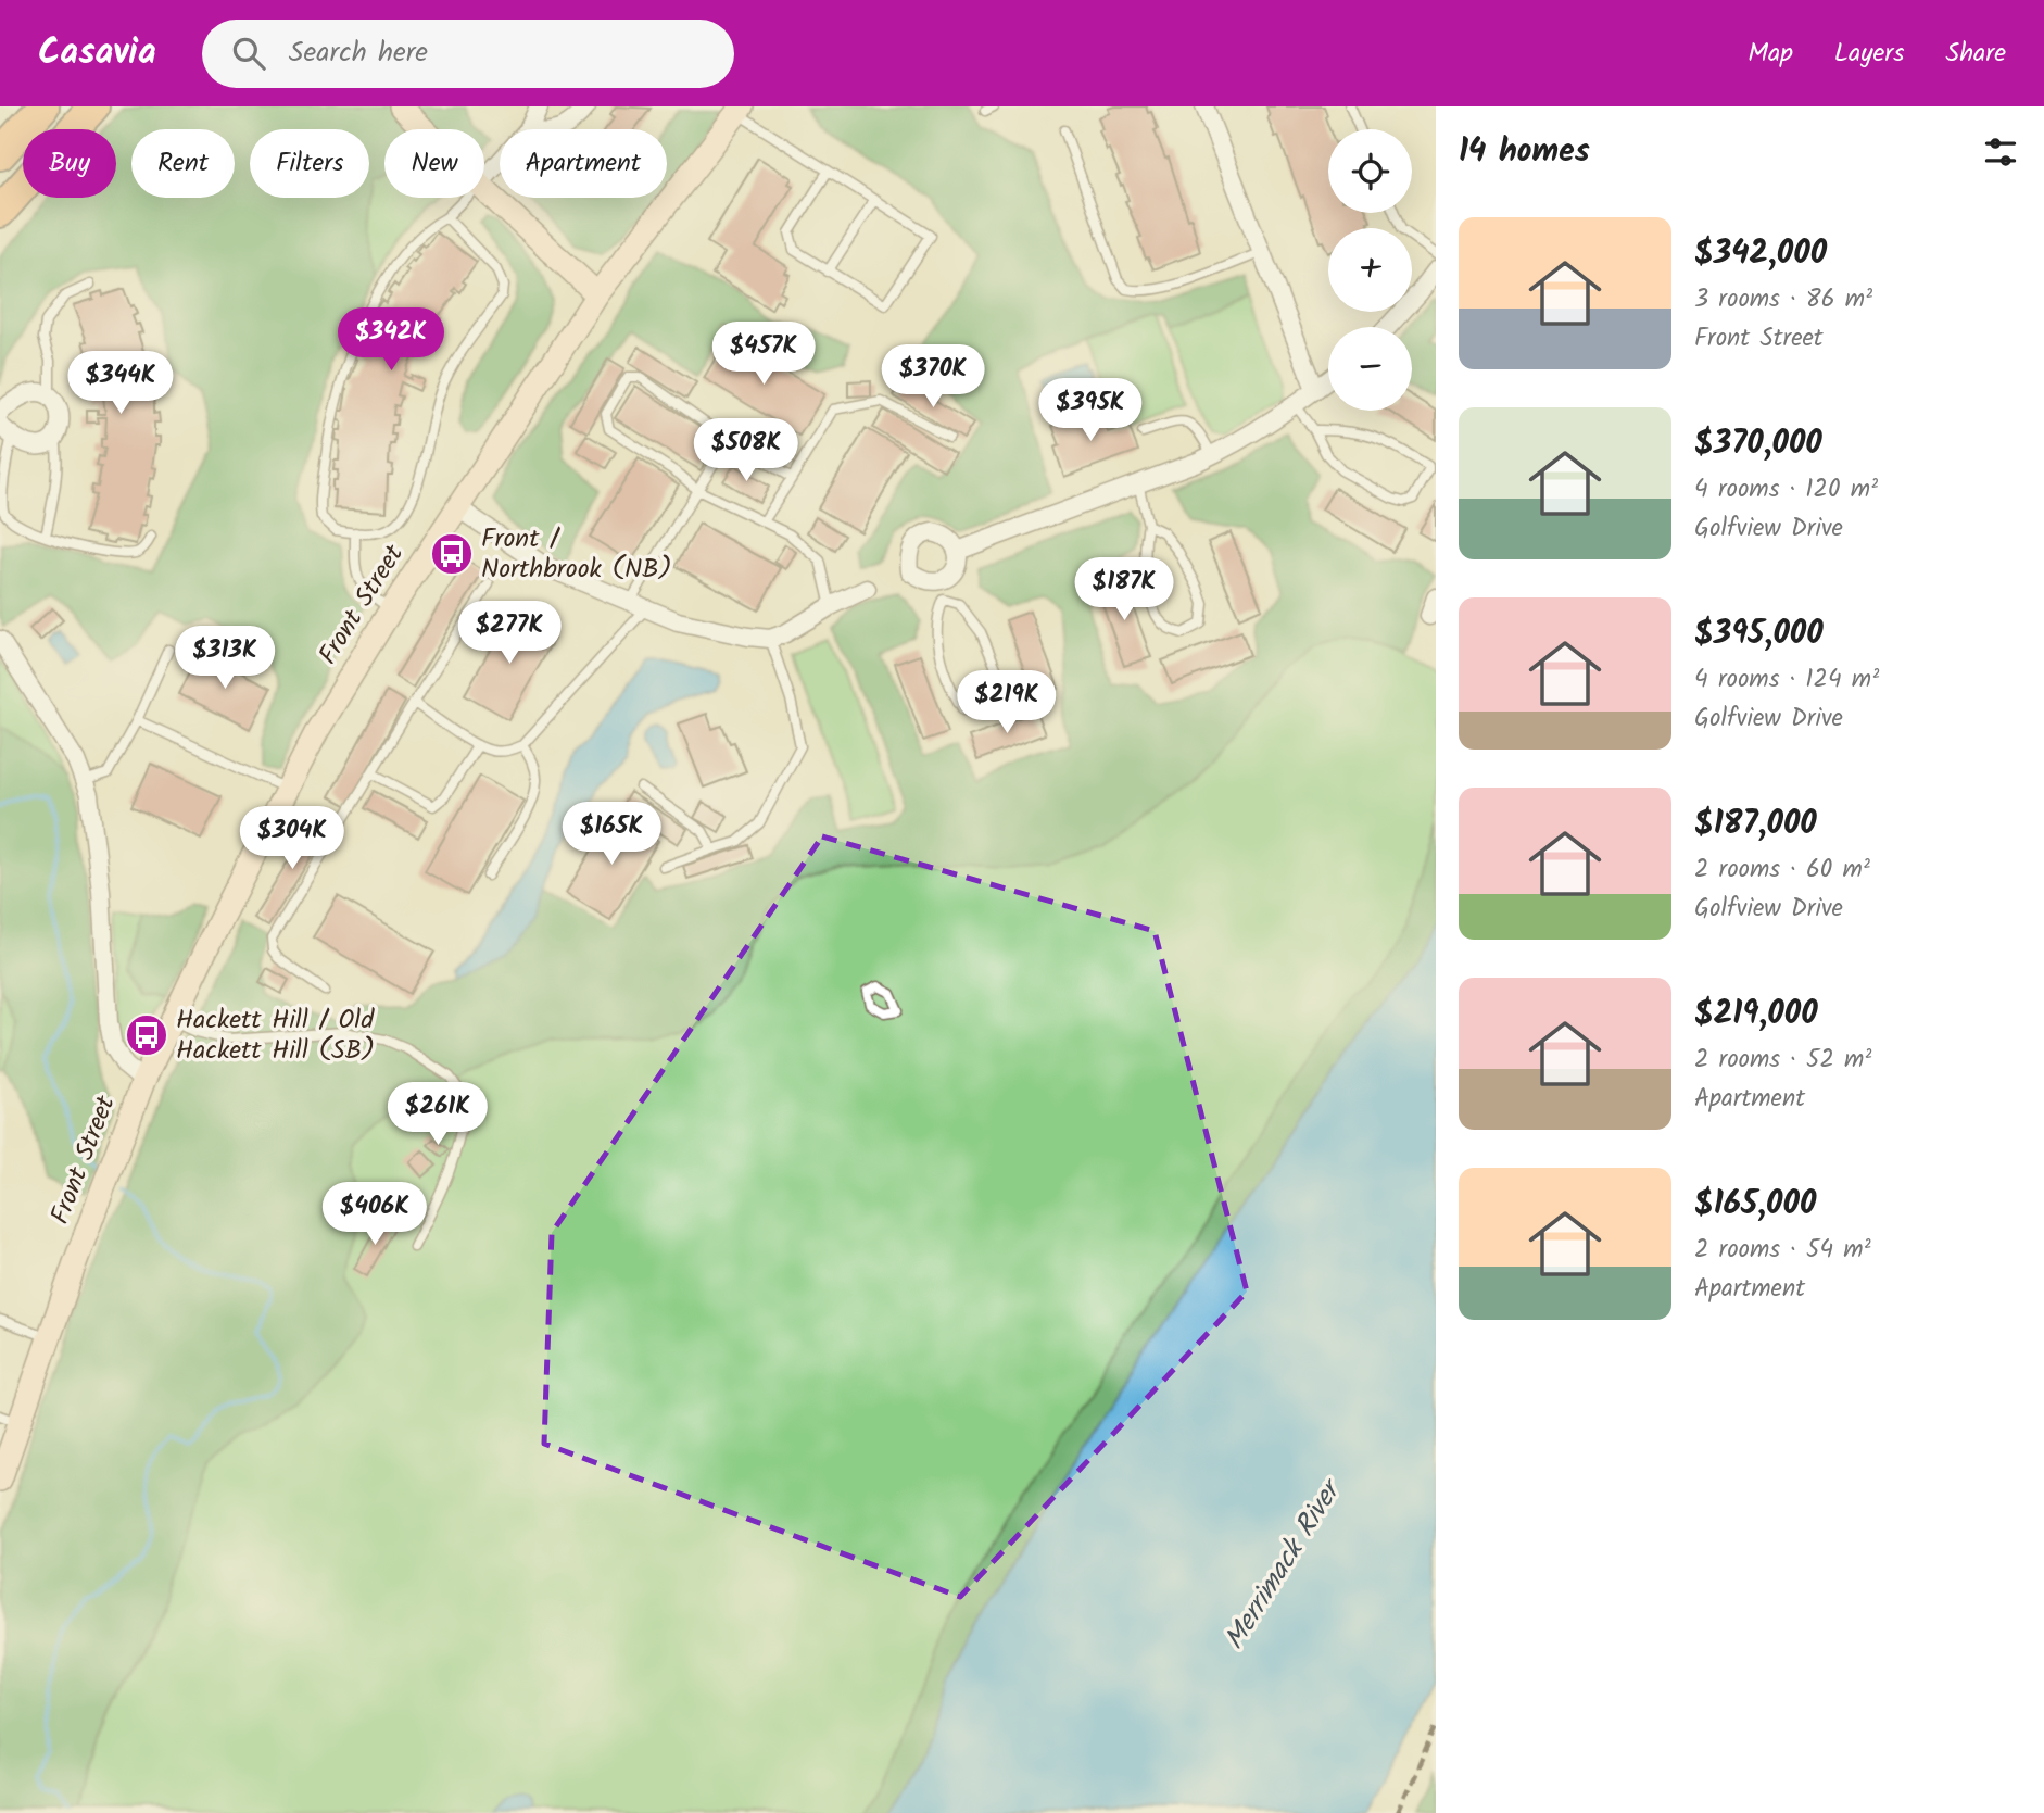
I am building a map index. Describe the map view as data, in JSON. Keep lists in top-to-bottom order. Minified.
{"streets":{"main road":["Front Street"]},"water":["Merrimack River"],"places":{"bus stop":["Front / Northbrook (NB)","Hackett Hill / Old Hackett Hill (SB)"]},"page":{"header":"Casavia","search":"Search here","nav":["Map","Layers","Share"],"heading":"14 homes","map_buttons":["+","−"],"chip":["Buy","Rent","Filters","New","Apartment"],"list":[{"name":"$342,000","note":"3 rooms · 86 m² · Front Street"},{"name":"$370,000","note":"4 rooms · 120 m² · Golfview Drive"},{"name":"$395,000","note":"4 rooms · 124 m² · Golfview Drive"},{"name":"$187,000","note":"2 rooms · 60 m² · Golfview Drive"},{"name":"$219,000","note":"2 rooms · 52 m² · Apartment"},{"name":"$165,000","note":"2 rooms · 54 m² · Apartment"}],"price":["$342K","$457K","$370K","$344K","$395K","$508K","$187K","$277K","$313K","$219K","$165K","$304K","$261K","$406K"]}}
